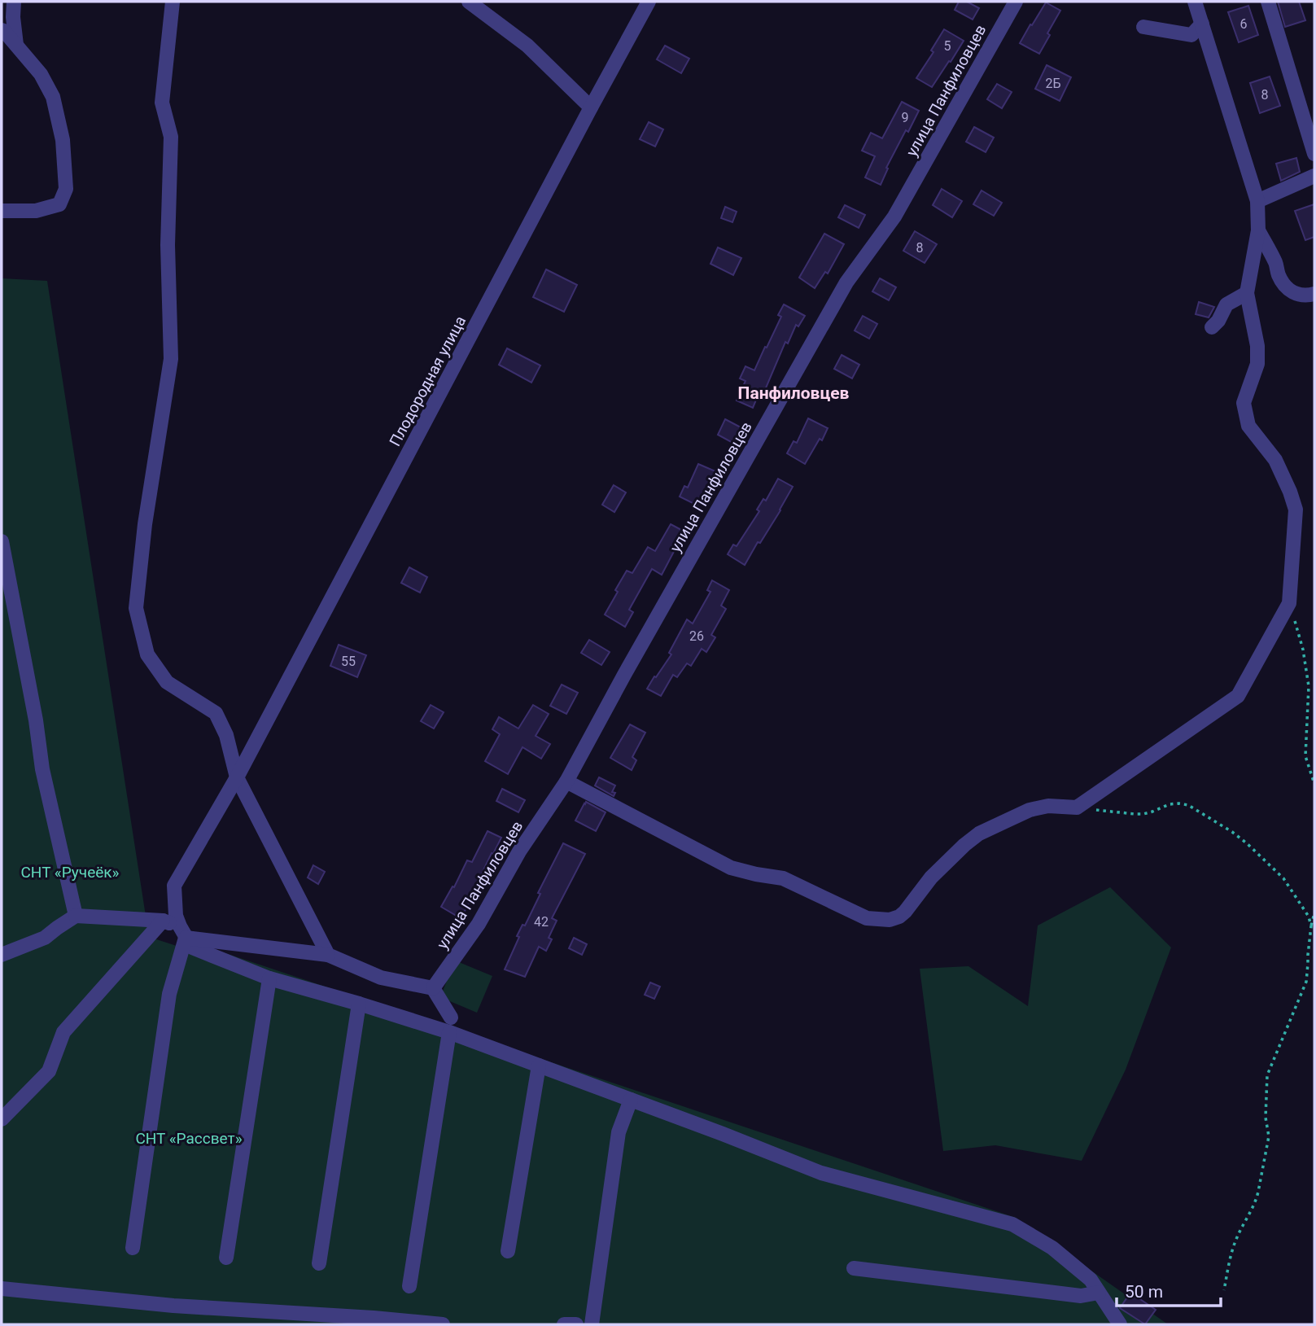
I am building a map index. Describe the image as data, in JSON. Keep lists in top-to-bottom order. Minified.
{"streets":{"street":["улица Панфиловцев","Плодородная улица"]},"districts":["Панфиловцев"],"parks":["СНТ «Ручеёк»","СНТ «Рассвет»"],"house_numbers":["6","5","2Б","8","9","8","26","55","42"],"scale_bar":"50 m"}
